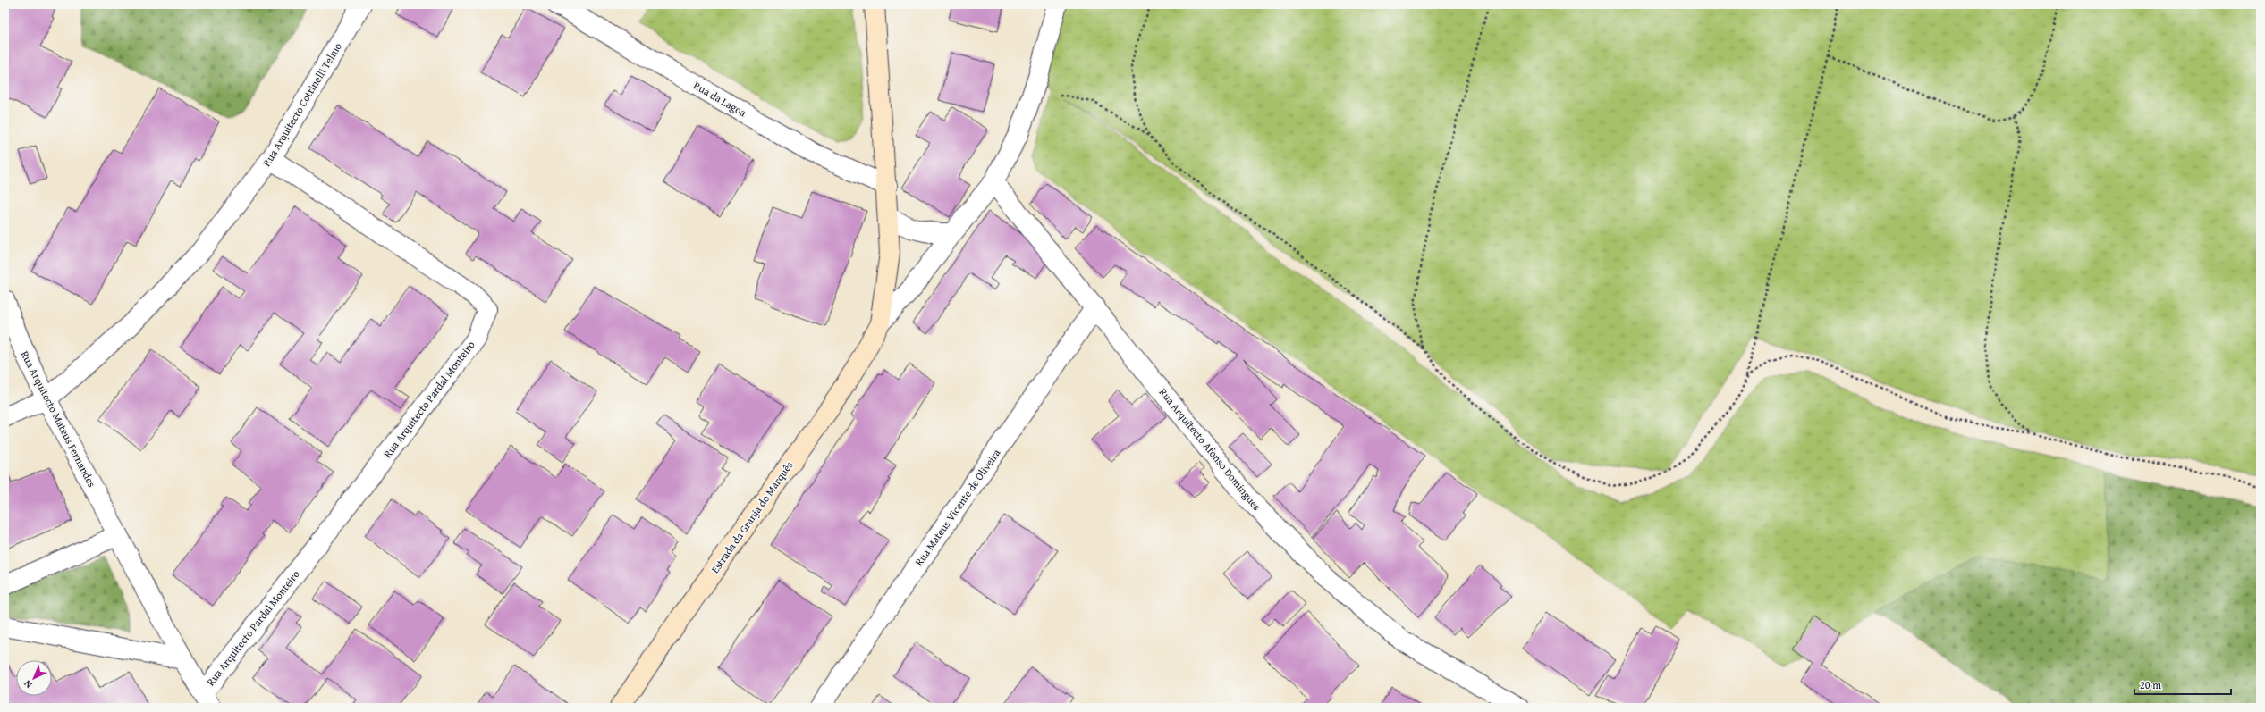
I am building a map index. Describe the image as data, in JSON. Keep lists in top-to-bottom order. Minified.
{"streets":{"main road":["Estrada da Granja do Marquês"],"street":["Rua da Lagoa","Rua Arquitecto Cottinelli Telmo","Rua Arquitecto Pardal Monteiro","Rua Arquitecto Mateus Fernandes","Rua Arquitecto Afonso Domingues","Rua Mateus Vicente de Oliveira"]},"crossings":[["Rua da Lagoa","Estrada da Granja do Marquês"],["Rua Arquitecto Cottinelli Telmo","Rua Arquitecto Pardal Monteiro"],["Rua Arquitecto Cottinelli Telmo","Rua Arquitecto Mateus Fernandes"],["Rua Arquitecto Pardal Monteiro","Rua Arquitecto Mateus Fernandes"],["Rua Arquitecto Afonso Domingues","Rua Mateus Vicente de Oliveira"],["Rua Arquitecto Afonso Domingues","Estrada da Granja do Marquês"]],"scale_bar":"20 m","north":"bottom left"}
